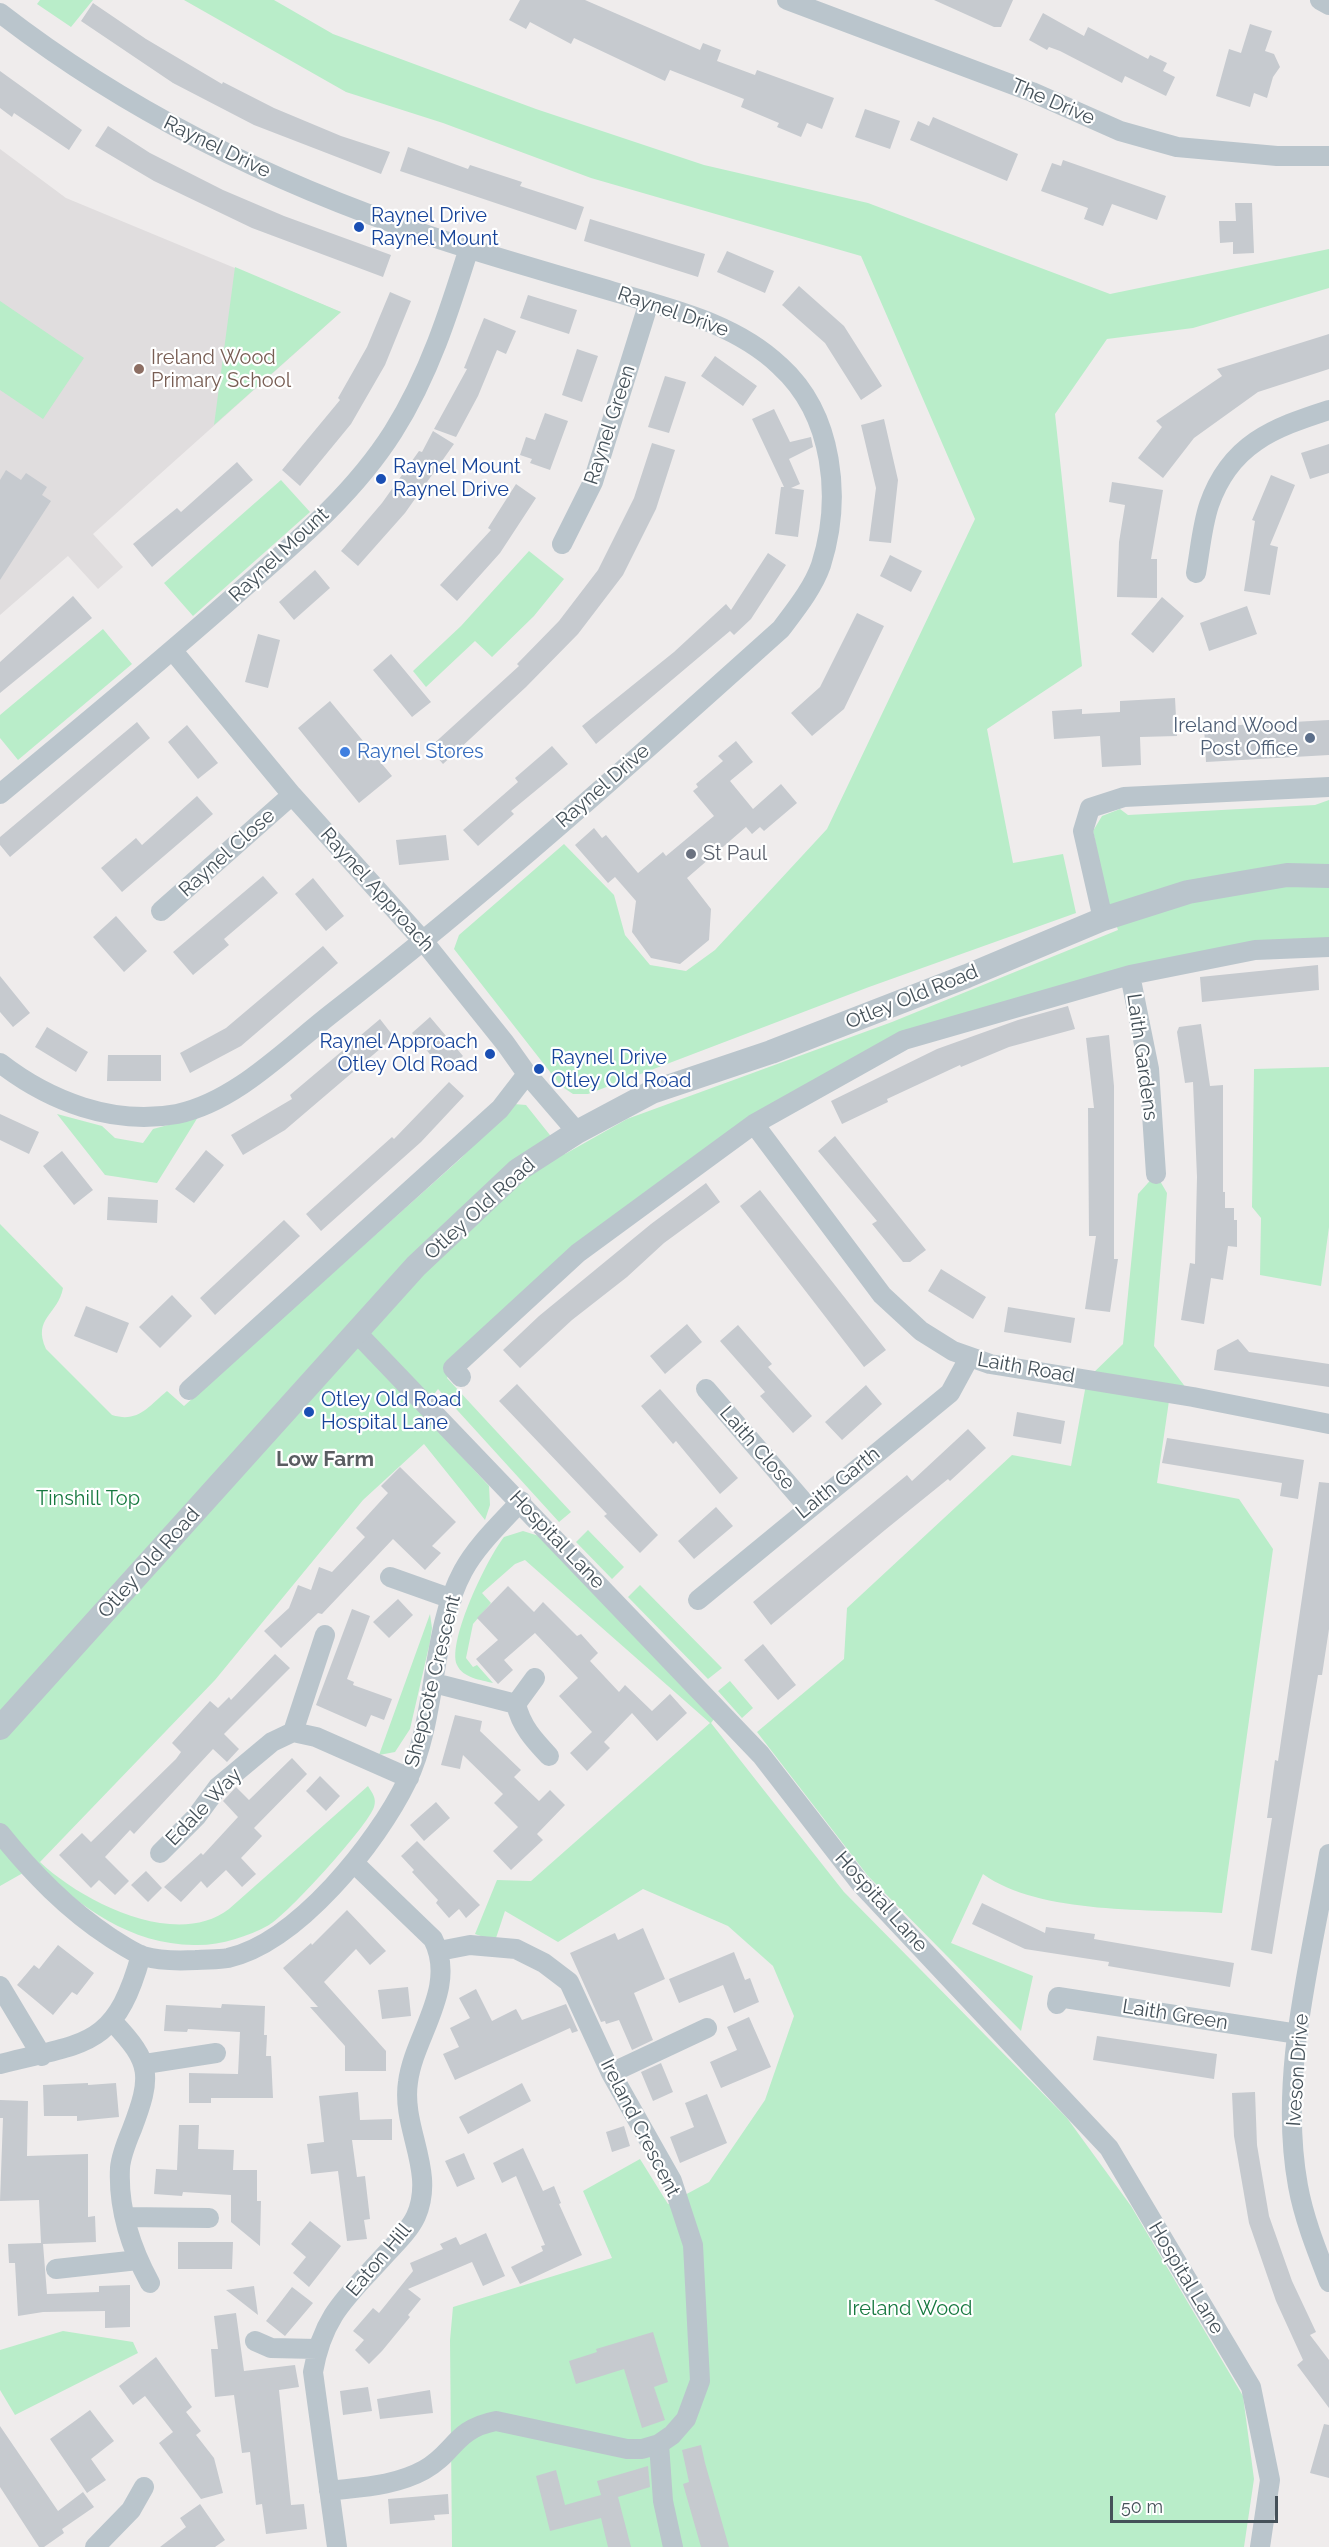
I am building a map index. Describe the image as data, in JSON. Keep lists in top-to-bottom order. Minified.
{"streets":{"street":["The Drive","Raynel Drive","Raynel Green","Raynel Mount","Raynel Close","Raynel Approach","Otley Old Road","Laith Gardens","Laith Road","Laith Close","Laith Garth","Hospital Lane","Shepcote Crescent","Edale Way","Laith Green","Iveson Drive","Ireland Crescent","Eaton Hill"]},"crossings":[["Raynel Drive","Raynel Green"],["Raynel Drive","Raynel Mount"],["Raynel Drive","Raynel Approach"],["Raynel Mount","Raynel Approach"],["Raynel Close","Raynel Approach"],["Raynel Approach","Otley Old Road"],["Otley Old Road","Laith Gardens"],["Otley Old Road","Laith Road"],["Otley Old Road","Hospital Lane"],["Laith Road","Laith Garth"],["Laith Close","Laith Garth"],["Hospital Lane","Shepcote Crescent"],["Laith Green","Iveson Drive"],["Ireland Crescent","Eaton Hill"]],"districts":["Low Farm"],"parks":["Tinshill Top","Ireland Wood"],"places":["Raynel Drive Raynel Mount","Ireland Wood Primary School","Raynel Mount Raynel Drive","Ireland Wood Post Office","Raynel Stores","St Paul","Raynel Approach Otley Old Road","Raynel Drive Otley Old Road","Otley Old Road Hospital Lane"],"scale_bar":"50 m"}
